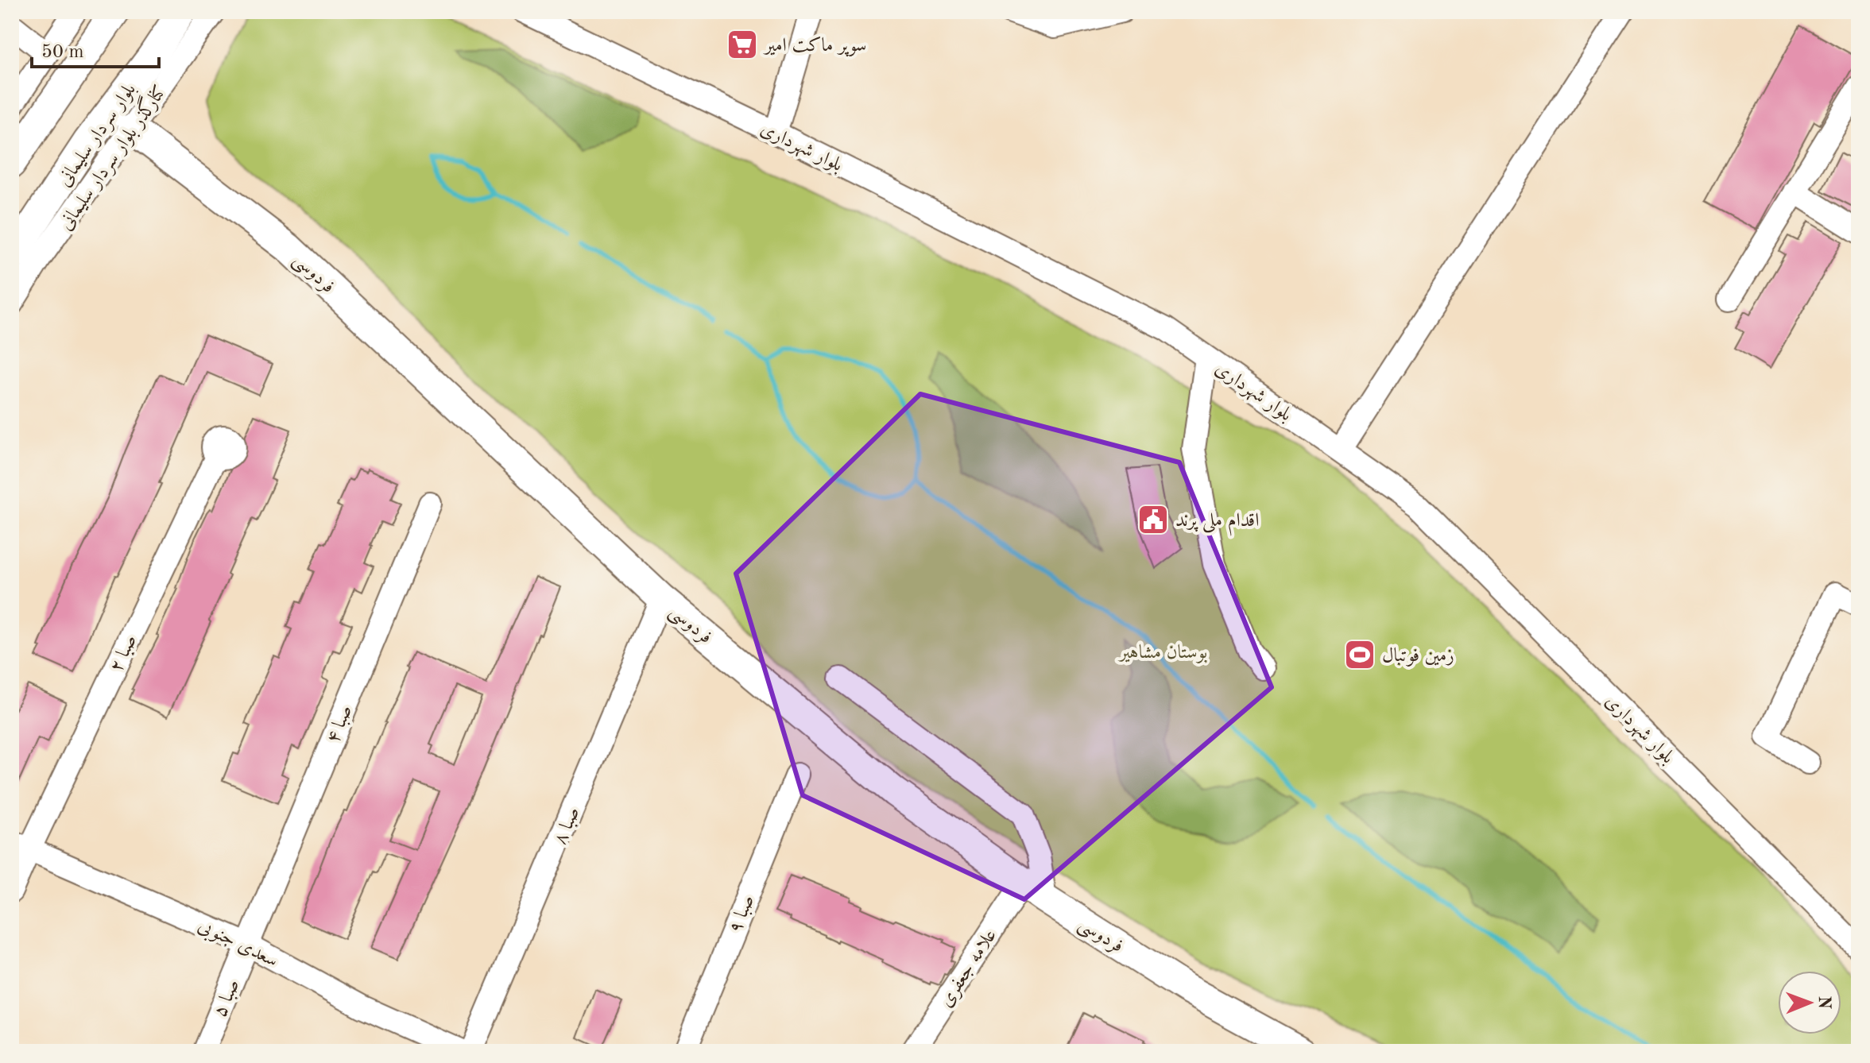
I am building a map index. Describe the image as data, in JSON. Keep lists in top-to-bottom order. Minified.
{"streets":{"main road":["بلوار سردار سلیمانی","فردوسی"],"street":["بلوار شهرداری","کنارگذر بلوار سردار سلیمانی","صبا ۲","صبا ۴","صبا ۸","صبا ۹","سعدی جنوبی","علامه جعفری","صبا ۵"]},"crossings":[["بلوار سردار سلیمانی","کنارگذر بلوار سردار سلیمانی"],["کنارگذر بلوار سردار سلیمانی","فردوسی"],["فردوسی","صبا ۸"],["فردوسی","علامه جعفری"],["صبا ۲","سعدی جنوبی"],["صبا ۴","سعدی جنوبی"],["صبا ۴","صبا ۵"],["سعدی جنوبی","صبا ۵"]],"parks":["بوستان مشاهیر"],"places":{"supermarket":["سوپر ماکت امیر"],"public building":["اقدام ملی پرند"],"sports":["زمین فوتبال"]},"scale_bar":"50 m","north":"right"}
